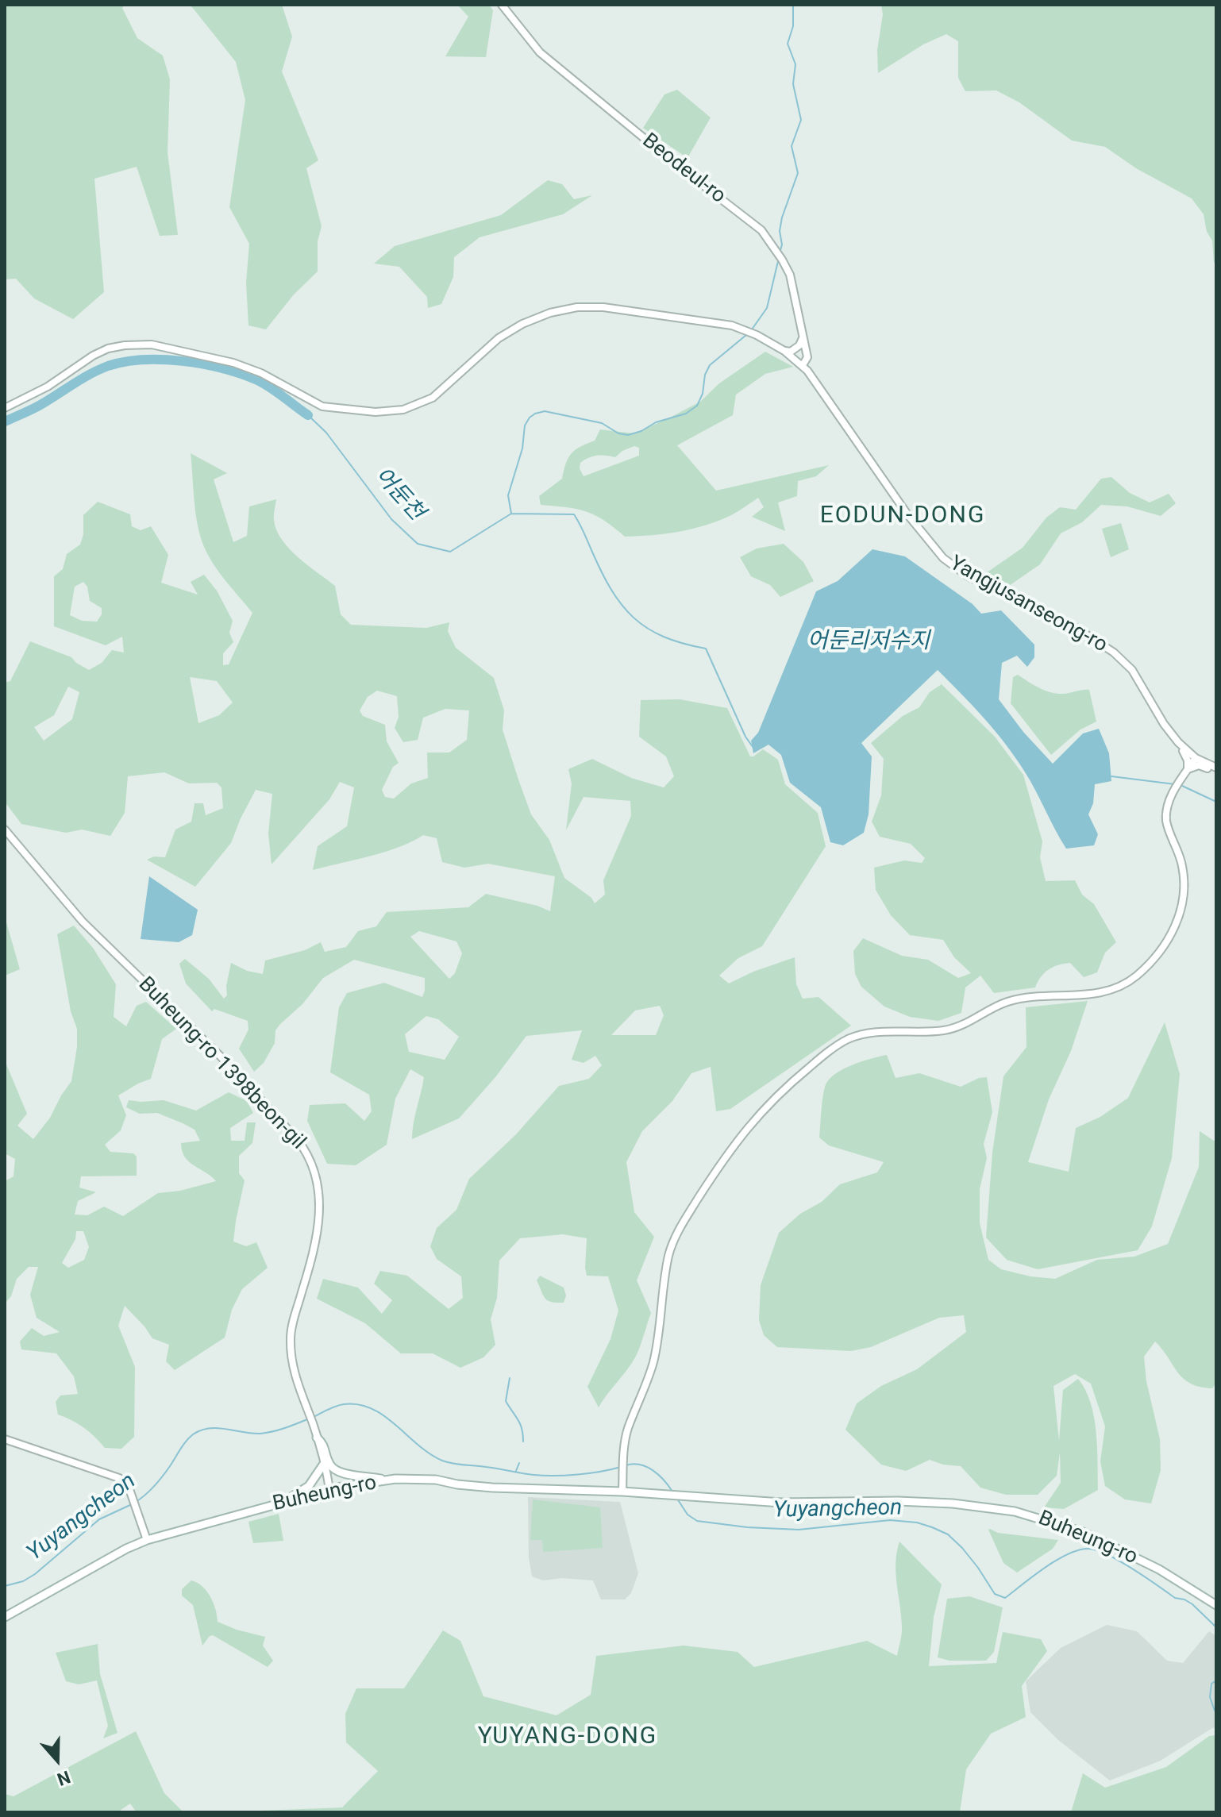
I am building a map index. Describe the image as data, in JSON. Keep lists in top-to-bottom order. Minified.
{"streets":{"main road":["Buheung-ro"],"street":["Beodeul-ro","Yangjusanseong-ro","Buheung-ro 1398beon-gil"]},"crossings":[["Beodeul-ro","Yangjusanseong-ro"],["Buheung-ro 1398beon-gil","Buheung-ro"]],"districts":["EODUN-DONG","YUYANG-DONG"],"water":["어둔천","어둔리저수지","Yuyangcheon"],"north":"bottom"}
